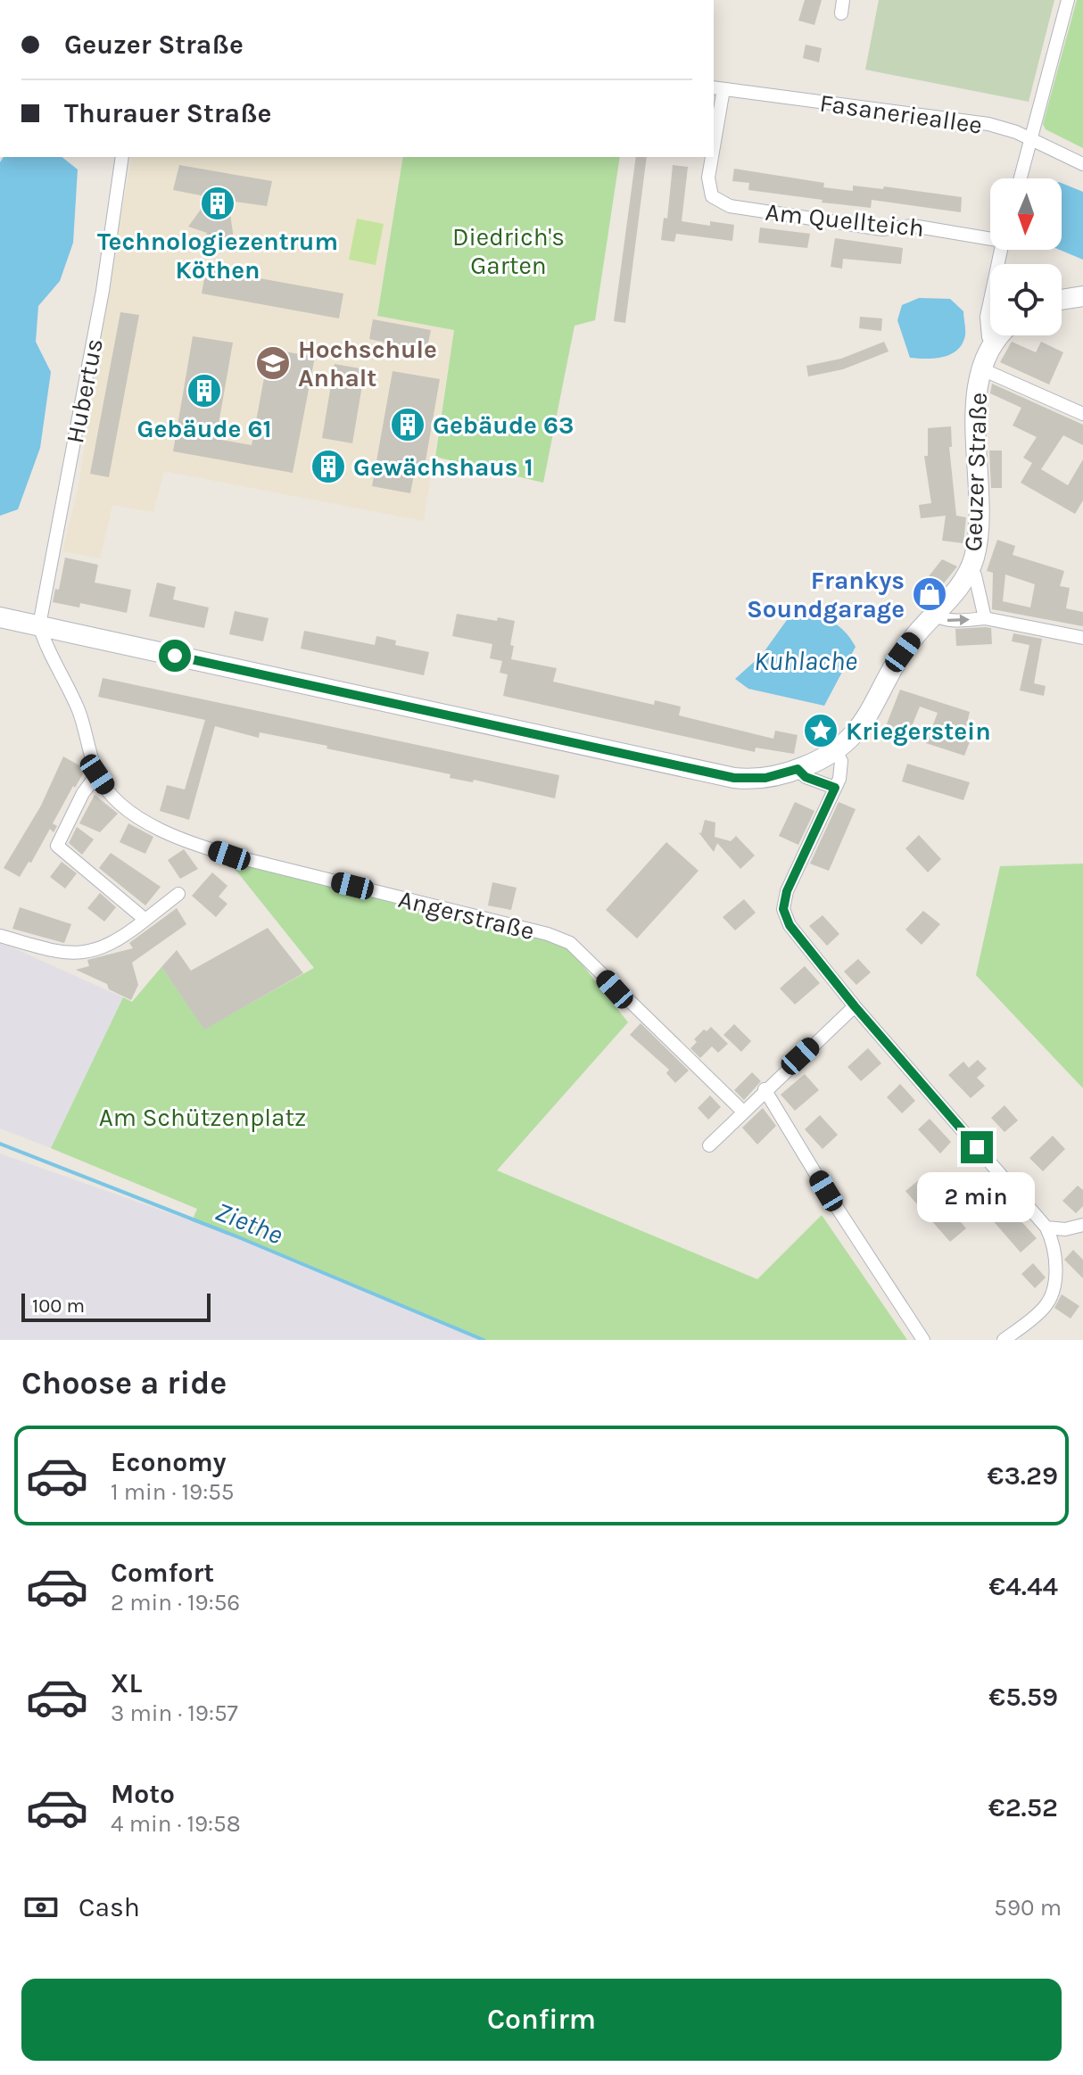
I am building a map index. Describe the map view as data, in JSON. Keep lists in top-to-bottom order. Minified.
{"streets":{"main road":["Geuzer Straße"],"street":["Fasanerieallee","Am Quellteich","Hubertus","Angerstraße"]},"crossings":[["Fasanerieallee","Am Quellteich"],["Hubertus","Geuzer Straße"],["Hubertus","Angerstraße"],["Geuzer Straße","Angerstraße"]],"water":["Kuhlache","Ziethe"],"parks":["Diedrich's Garten","Am Schützenplatz"],"places":{"building":["Technologiezentrum Köthen","Gebäude 61","Gebäude 63","Gewächshaus 1"],"school or university":["Hochschule Anhalt"],"shop":["Frankys Soundgarage"],"place":["Kriegerstein"]},"scale_bar":"100 m","north":"bottom","page":{"banner":["Geuzer Straße","Thurauer Straße"],"bubble":"2 min","scale":"100 m","heading":"Choose a ride","list":[{"name":"Economy","note":"1 min · 19:55","value":"€3.29"},{"name":"Comfort","note":"2 min · 19:56","value":"€4.44"},{"name":"XL","note":"3 min · 19:57","value":"€5.59"},{"name":"Moto","note":"4 min · 19:58","value":"€2.52"}],"pay":["Cash","590 m"],"buttons":"Confirm"}}
